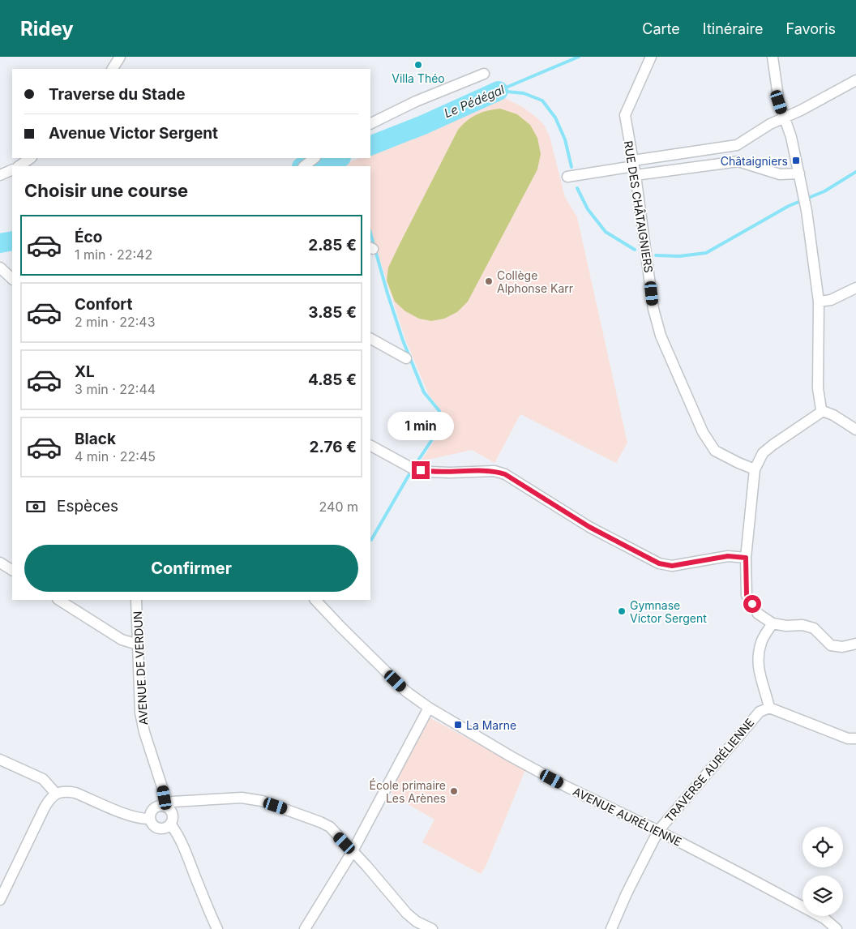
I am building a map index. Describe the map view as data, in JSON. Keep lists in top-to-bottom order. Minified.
{"streets":{"street":["RUE DES CHÂTAIGNIERS","AVENUE DE VERDUN","TRAVERSE AURÉLIENNE","AVENUE AURÉLIENNE"]},"crossings":[["TRAVERSE AURÉLIENNE","AVENUE AURÉLIENNE"]],"water":["Le Pédégal"],"places":{"other":["Villa Théo","Collège Alphonse Karr","Gymnase Victor Sergent","École primaire Les Arènes"],"transit":["Châtaigniers","La Marne"]},"page":{"header":"Ridey","nav":["Carte","Itinéraire","Favoris"],"banner":["Traverse du Stade","Avenue Victor Sergent"],"heading":"Choisir une course","list":[{"name":"Éco","note":"1 min · 22:42","value":"2.85 €"},{"name":"Confort","note":"2 min · 22:43","value":"3.85 €"},{"name":"XL","note":"3 min · 22:44","value":"4.85 €"},{"name":"Black","note":"4 min · 22:45","value":"2.76 €"}],"bubble":"1 min","pay":["Espèces","240 m"],"buttons":"Confirmer"}}
